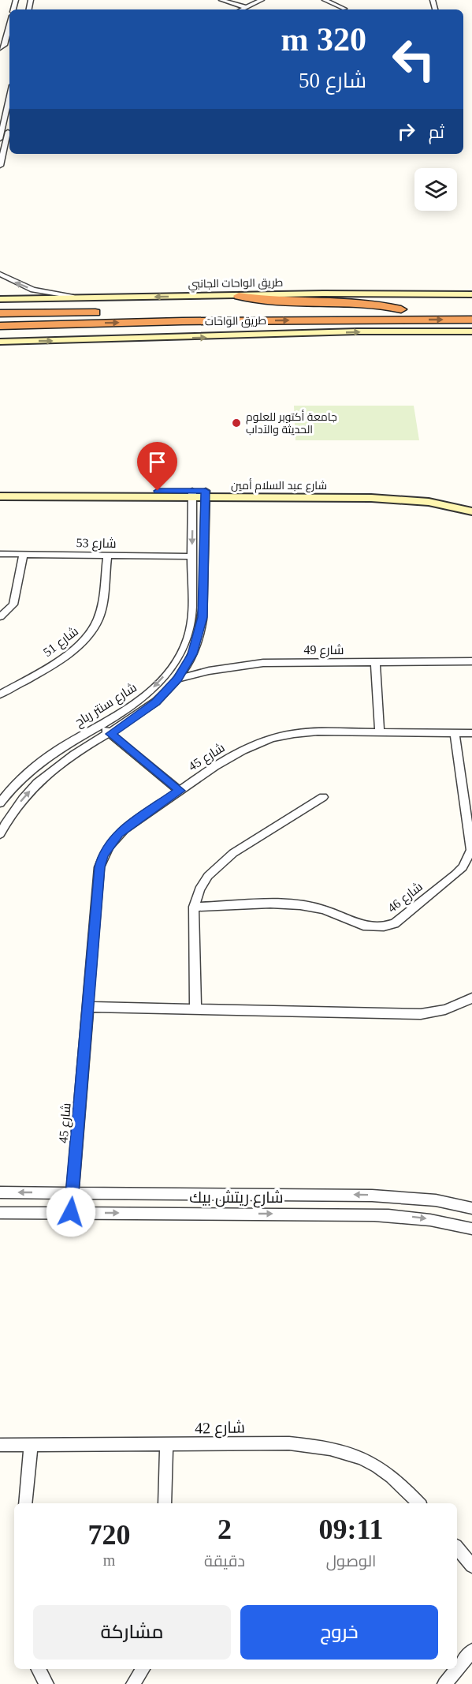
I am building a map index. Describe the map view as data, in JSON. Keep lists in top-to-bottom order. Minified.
{"streets":{"highway":["طريق الواحات"],"street":["طريق الواحات الجانبي","شارع عبد السلام أمين","شارع 53","شارع 51","شارع 49","شارع سنتر رباح","شارع 45","شارع 46","شارع ريتش بيك","شارع 42"]},"crossings":[["شارع عبد السلام أمين","شارع سنتر رباح"],["شارع 53","شارع 51"],["شارع 53","شارع سنتر رباح"],["شارع 49","شارع سنتر رباح"],["شارع 45","شارع 46"],["شارع 45","شارع ريتش بيك"]],"places":["جامعة أكتوبر للعلوم الحديثة والآداب"],"page":{"turn":["320 m","شارع 50"],"then":"ثم","eta":["09:11","الوصول","2","دقيقة","720","m"],"buttons":["خروج","مشاركة"]}}
